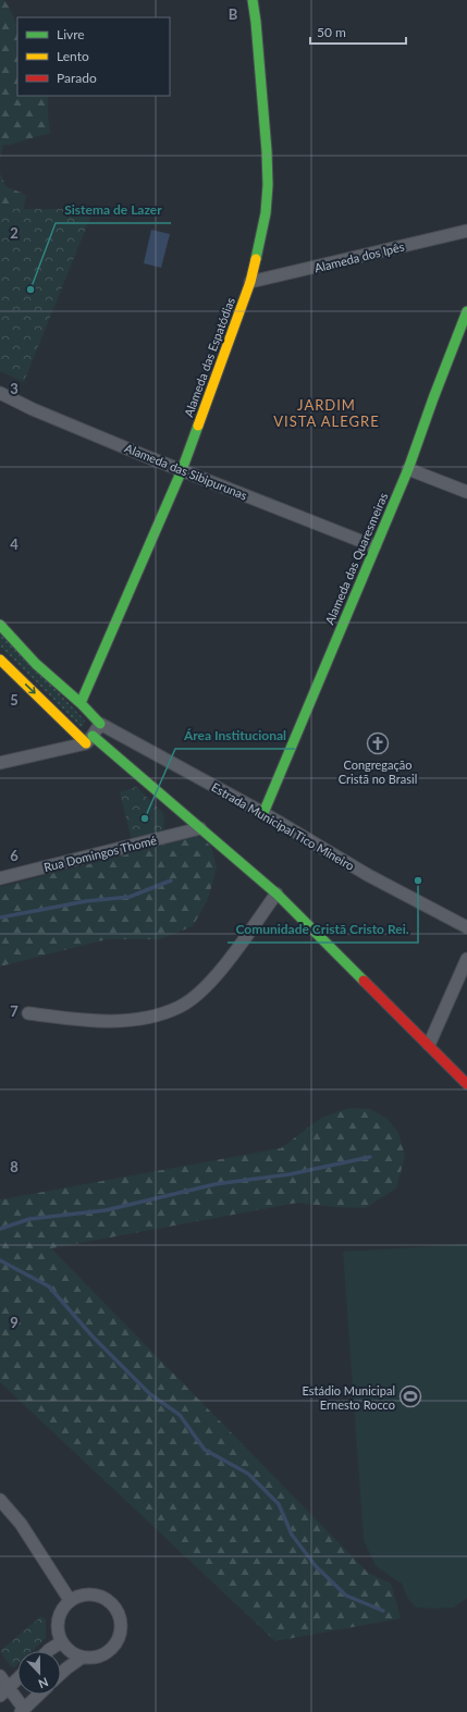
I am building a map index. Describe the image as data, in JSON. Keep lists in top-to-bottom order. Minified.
{"streets":{"street":["Alameda dos Ipês","Alameda das Espatódias","Alameda das Sibipurunas","Alameda das Quaresmeiras","Estrada Municipal Tico Mineiro","Rua Domingos Thomé"]},"crossings":[["Alameda dos Ipês","Alameda das Espatódias"],["Alameda das Espatódias","Alameda das Sibipurunas"],["Alameda das Sibipurunas","Alameda das Quaresmeiras"],["Alameda das Quaresmeiras","Estrada Municipal Tico Mineiro"]],"districts":["JARDIM VISTA ALEGRE"],"places":{"other":["Sistema de Lazer","Área Institucional","Comunidade Cristã Cristo Rei."],"church":["Congregação Cristã no Brasil"],"sports":["Estádio Municipal Ernesto Rocco"]},"legend":["Livre","Lento","Parado"],"scale_bar":"50 m","north":"bottom","grid":{"columns":["B"],"rows":["2","3","4","5","6","7","8","9"]}}
